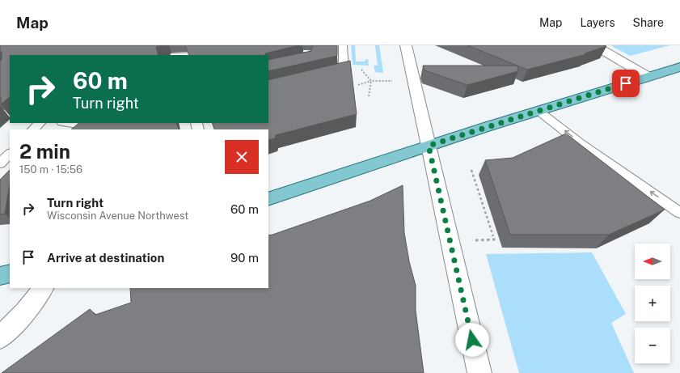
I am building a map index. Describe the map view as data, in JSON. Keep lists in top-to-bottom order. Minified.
{"north":"left","page":{"header":"Map","nav":["Map","Layers","Share"],"turn":["60 m","Turn right"],"heading":["2 min","150 m · 15:56"],"list":[{"name":"Turn right","note":"Wisconsin Avenue Northwest","value":"60 m"},{"name":"Arrive at destination","value":"90 m"}],"map_buttons":["+","−"]}}
